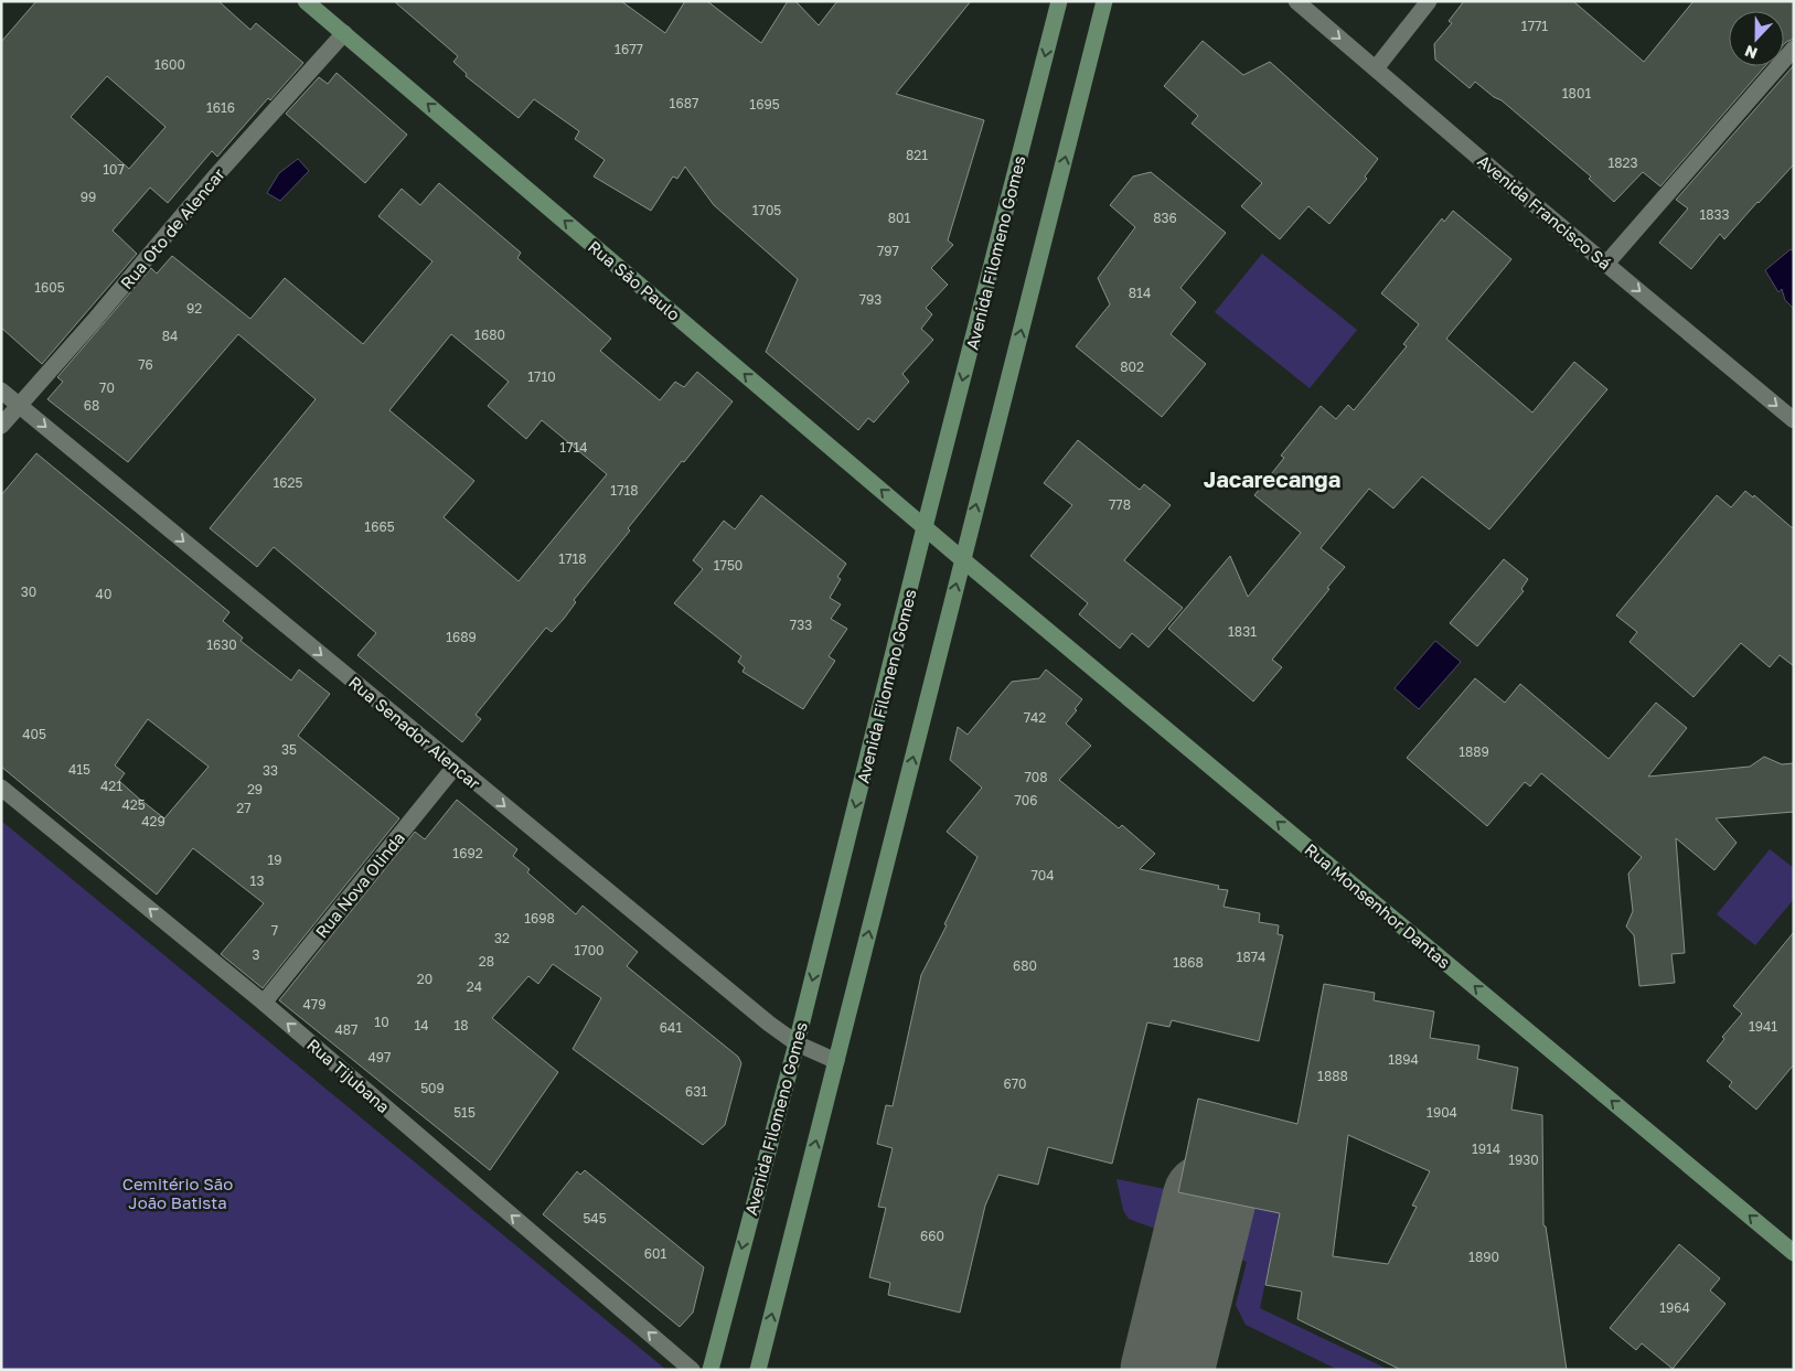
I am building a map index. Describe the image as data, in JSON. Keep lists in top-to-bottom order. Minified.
{"streets":{"street":["Avenida Francisco Sá","Rua Oto de Alencar","Avenida Filomeno Gomes","Rua São Paulo","Rua Senador Alencar","Rua Nova Olinda","Rua Monsenhor Dantas","Rua Tijubana"]},"crossings":[["Rua Oto de Alencar","Rua São Paulo"],["Rua Oto de Alencar","Rua Senador Alencar"],["Avenida Filomeno Gomes","Rua São Paulo"],["Avenida Filomeno Gomes","Rua Senador Alencar"],["Rua São Paulo","Rua Monsenhor Dantas"],["Rua Senador Alencar","Rua Nova Olinda"],["Rua Nova Olinda","Rua Tijubana"]],"one_way":["Avenida Francisco Sá","Rua São Paulo","Rua Senador Alencar","Rua Monsenhor Dantas","Rua Tijubana"],"districts":["Jacarecanga"],"parks":["Cemitério São João Batista"],"house_numbers":["1771","1677","1600","1801","1687","1695","1616","821","1823","107","99","1705","1833","801","836","797","1605","814","793","92","1680","84","76","802","1710","70","68","1714","1625","1718","778","1665","1718","1750","30","40","733","1831","1689","1630","742","405","35","1889","415","33","708","421","29","706","425","27","429","1692","19","704","13","1698","7","32","1700","3","1874","28","1868","680","20","24","479","10","14","18","1941","641","487","497","1894","1888","670","509","631","515","1904","1914","1930","545","660","601","1890","1964"],"north":"bottom"}
